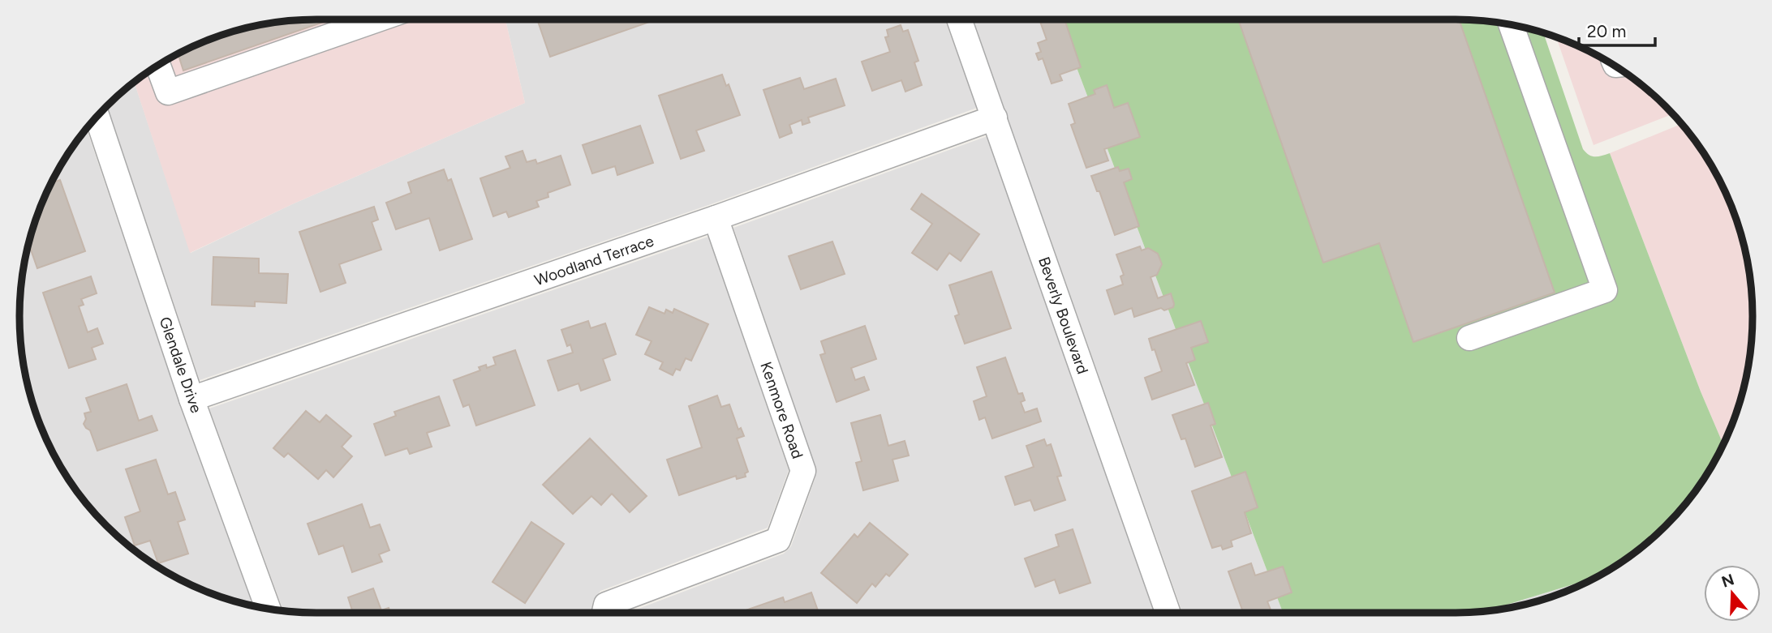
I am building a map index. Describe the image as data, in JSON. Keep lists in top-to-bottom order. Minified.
{"streets":{"street":["Woodland Terrace","Beverly Boulevard","Glendale Drive","Kenmore Road"]},"crossings":[["Woodland Terrace","Beverly Boulevard"],["Woodland Terrace","Glendale Drive"],["Woodland Terrace","Kenmore Road"]],"scale_bar":"20 m","north":"top"}
